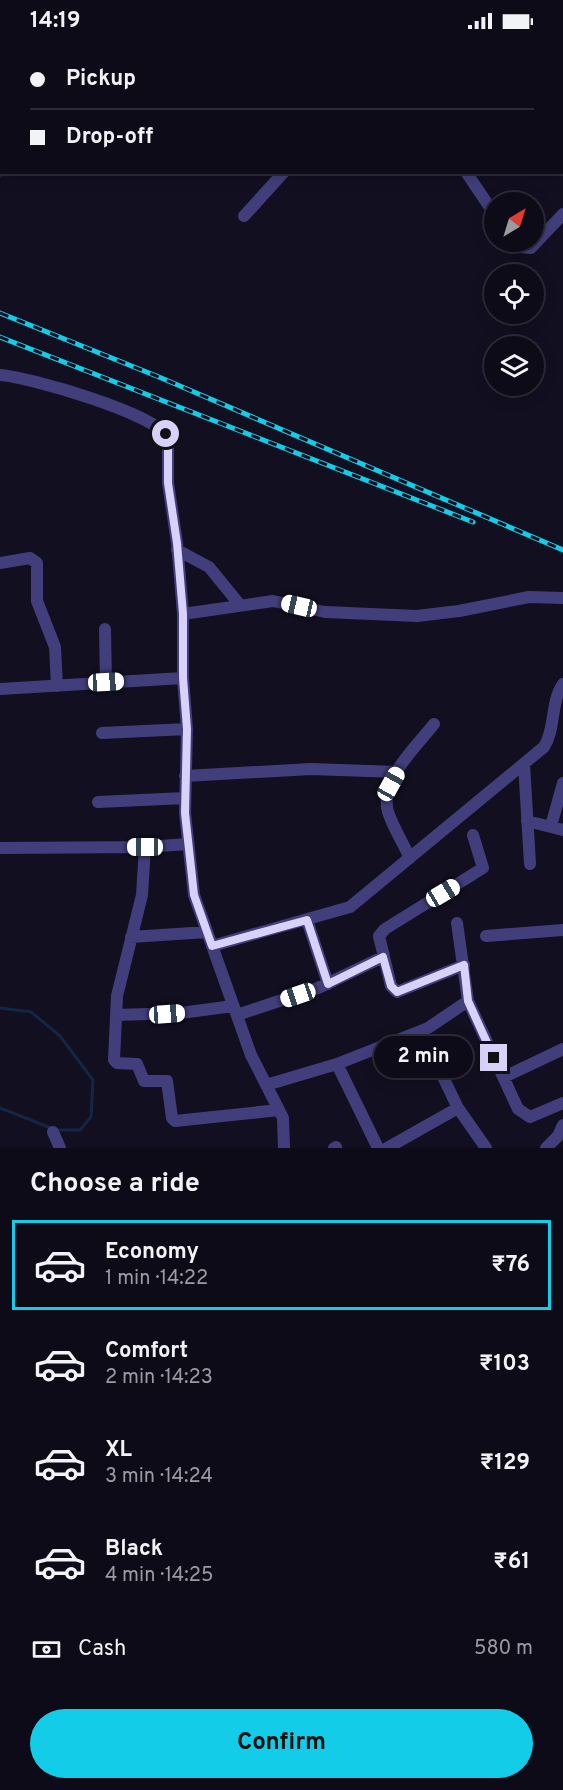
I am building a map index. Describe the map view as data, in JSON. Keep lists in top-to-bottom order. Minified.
{"north":"top right","page":{"status":"14:19","banner":["Pickup","Drop-off"],"bubble":"2 min","heading":"Choose a ride","list":[{"name":"Economy","note":"1 min · 14:22","value":"₹76"},{"name":"Comfort","note":"2 min · 14:23","value":"₹103"},{"name":"XL","note":"3 min · 14:24","value":"₹129"},{"name":"Black","note":"4 min · 14:25","value":"₹61"}],"pay":["Cash","580 m"],"buttons":"Confirm"}}
